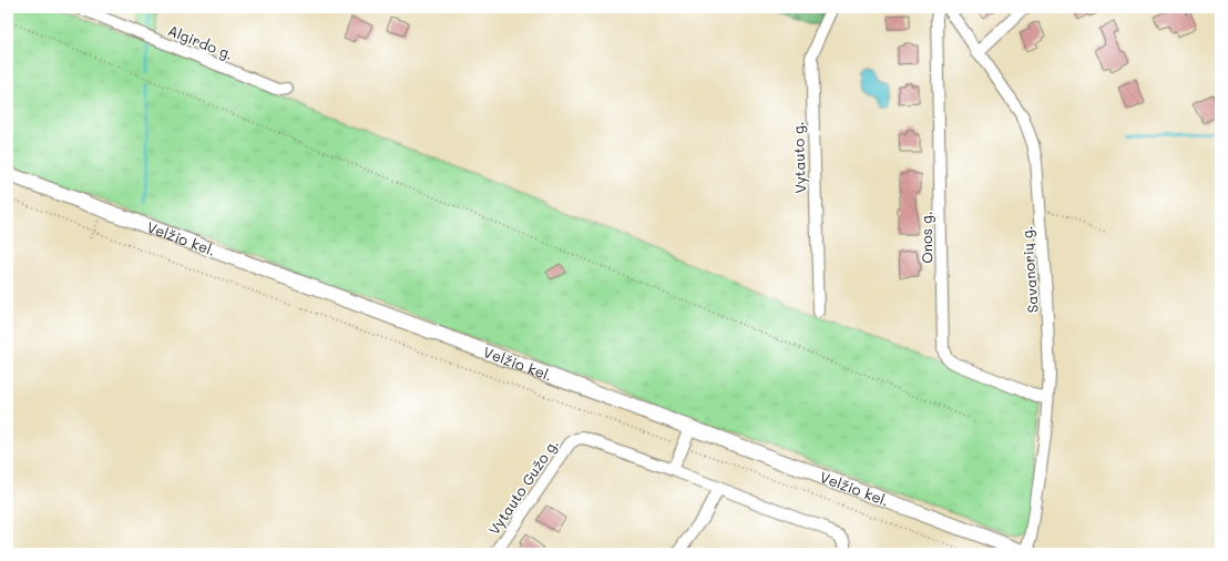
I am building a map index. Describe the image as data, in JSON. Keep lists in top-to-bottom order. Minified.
{"streets":{"main road":["Velžio kel."],"street":["Algirdo g.","Vytauto g.","Onos g.","Savanorių g.","Vytauto Gužo g."]},"crossings":[["Onos g.","Savanorių g."],["Velžio kel.","Savanorių g."]]}
